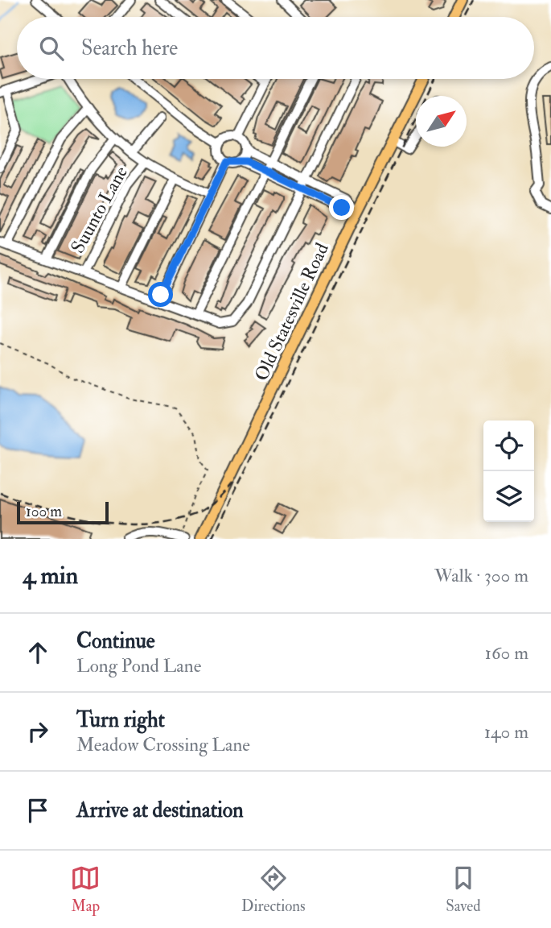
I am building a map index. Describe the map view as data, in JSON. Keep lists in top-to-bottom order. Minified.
{"streets":{"main road":["Old Statesville Road"],"street":["Suunto Lane"]},"scale_bar":"100 m","north":"top right","page":{"search":"Search here","scale":"100 m","heading":["4 min","Walk · 300 m"],"list":[["Continue","Long Pond Lane","160 m"],["Turn right","Meadow Crossing Lane","140 m"],"Arrive at destination"],"nav":["Map","Directions","Saved"]}}
